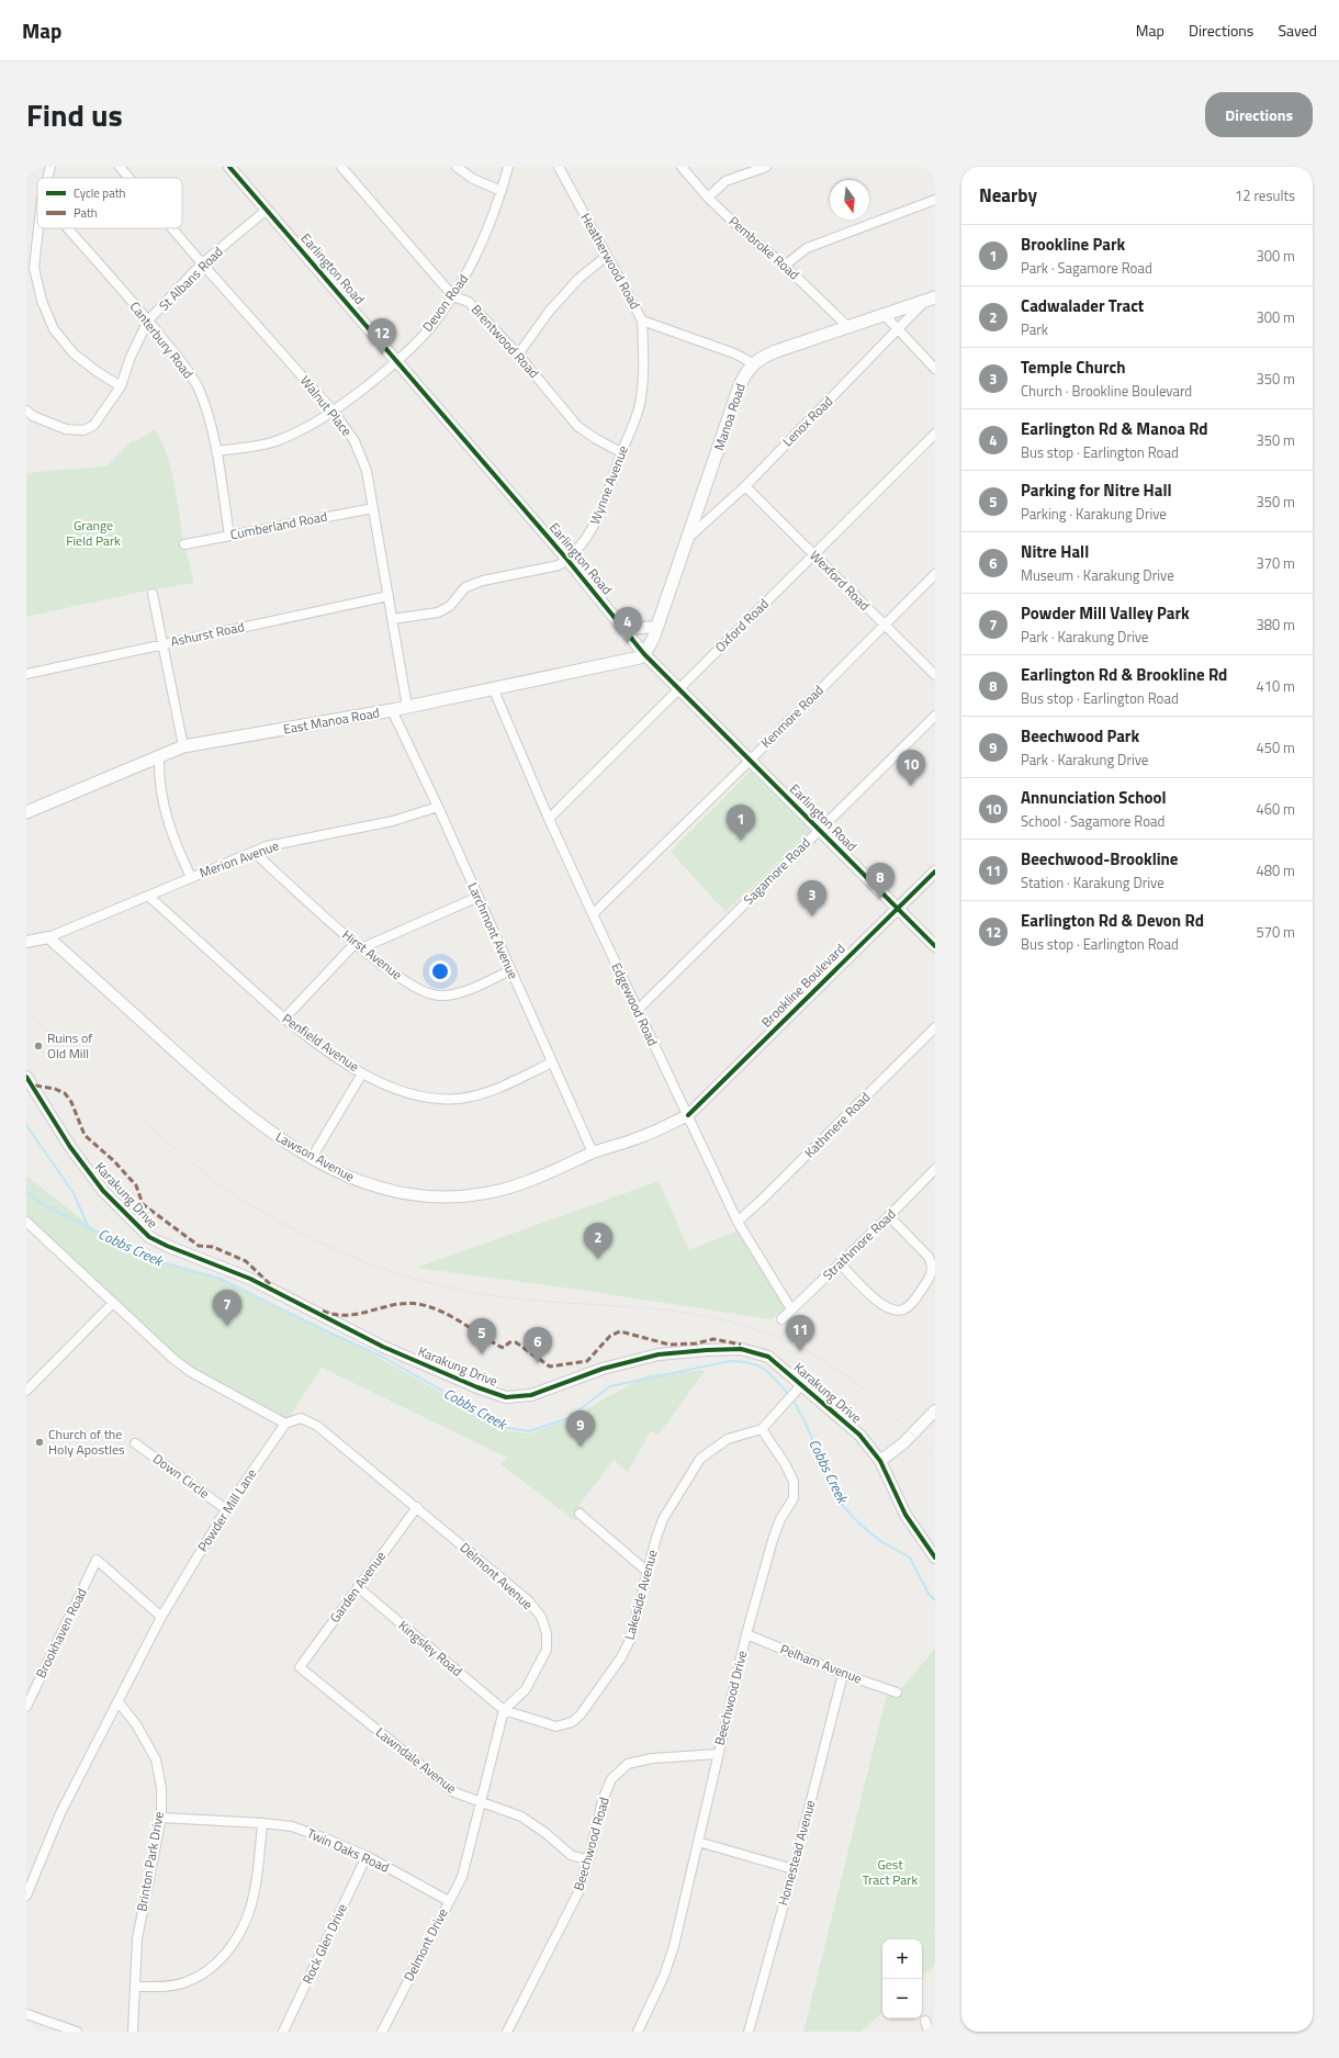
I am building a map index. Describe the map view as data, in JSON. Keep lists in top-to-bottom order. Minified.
{"streets":{"main road":["Manoa Road","East Manoa Road"],"street":["Pembroke Road","Heatherwood Road","Earlington Road","St Albans Road","Devon Road","Canterbury Road","Brentwood Road","Walnut Place","Lenox Road","Wynne Avenue","Cumberland Road","Wexford Road","Oxford Road","Ashurst Road","Kenmore Road","Merion Avenue","Sagamore Road","Larchmont Avenue","Hirst Avenue","Brookline Boulevard","Edgewood Road","Penfield Avenue","Kathmere Road","Lawson Avenue","Karakung Drive","Strathmore Road","Down Circle","Powder Mill Lane","Delmont Avenue","Garden Avenue","Lakeside Avenue","Brookhaven Road","Kingsley Road","Pelham Avenue","Beechwood Drive","Lawndale Avenue","Beechwood Road","Twin Oaks Road","Homestead Avenue","Brinton Park Drive","Rock Glen Drive","Delmont Drive"]},"crossings":[["Heatherwood Road","Manoa Road"],["Heatherwood Road","Wynne Avenue"],["Earlington Road","St Albans Road"],["Earlington Road","Devon Road"],["Earlington Road","Manoa Road"],["Earlington Road","Wynne Avenue"],["Earlington Road","Oxford Road"],["Earlington Road","Kenmore Road"],["Earlington Road","East Manoa Road"],["Earlington Road","Sagamore Road"],["Earlington Road","Brookline Boulevard"],["St Albans Road","Canterbury Road"],["St Albans Road","Walnut Place"],["Devon Road","Canterbury Road"],["Devon Road","Brentwood Road"],["Devon Road","Walnut Place"],["Canterbury Road","Cumberland Road"],["Brentwood Road","Wynne Avenue"],["Walnut Place","Wynne Avenue"],["Walnut Place","Cumberland Road"],["Walnut Place","Ashurst Road"],["Walnut Place","East Manoa Road"],["Manoa Road","Lenox Road"],["Manoa Road","East Manoa Road"],["Lenox Road","Wexford Road"],["Wexford Road","Oxford Road"],["Wexford Road","Kenmore Road"],["Oxford Road","Edgewood Road"],["Kenmore Road","Edgewood Road"],["East Manoa Road","Larchmont Avenue"],["East Manoa Road","Edgewood Road"],["Merion Avenue","Larchmont Avenue"],["Merion Avenue","Hirst Avenue"],["Merion Avenue","Penfield Avenue"],["Merion Avenue","Lawson Avenue"],["Sagamore Road","Edgewood Road"],["Larchmont Avenue","Hirst Avenue"],["Larchmont Avenue","Penfield Avenue"],["Larchmont Avenue","Lawson Avenue"],["Brookline Boulevard","Edgewood Road"],["Brookline Boulevard","Lawson Avenue"],["Edgewood Road","Kathmere Road"],["Edgewood Road","Lawson Avenue"],["Edgewood Road","Strathmore Road"],["Down Circle","Powder Mill Lane"],["Powder Mill Lane","Delmont Avenue"],["Powder Mill Lane","Brookhaven Road"],["Powder Mill Lane","Brinton Park Drive"],["Delmont Avenue","Garden Avenue"],["Delmont Avenue","Lakeside Avenue"],["Delmont Avenue","Kingsley Road"],["Garden Avenue","Kingsley Road"],["Garden Avenue","Lawndale Avenue"],["Lakeside Avenue","Kingsley Road"],["Lakeside Avenue","Beechwood Drive"],["Pelham Avenue","Beechwood Drive"],["Pelham Avenue","Homestead Avenue"],["Beechwood Drive","Beechwood Road"],["Lawndale Avenue","Beechwood Road"],["Lawndale Avenue","Delmont Drive"],["Twin Oaks Road","Brinton Park Drive"],["Twin Oaks Road","Rock Glen Drive"],["Twin Oaks Road","Delmont Drive"]],"water":["Cobbs Creek"],"parks":["Grange Field Park","Gest Tract Park"],"places":["Ruins of Old Mill","Church of the Holy Apostles"],"legend":["Cycle path","Path"],"north":"bottom","page":{"header":"Map","nav":["Map","Directions","Saved"],"title":"Find us","buttons":"Directions","heading":["Nearby","12 results"],"list":[{"mark":"1","name":"Brookline Park","note":"Park · Sagamore Road","value":"300 m"},{"mark":"2","name":"Cadwalader Tract","note":"Park","value":"300 m"},{"mark":"3","name":"Temple Church","note":"Church · Brookline Boulevard","value":"350 m"},{"mark":"4","name":"Earlington Rd & Manoa Rd","note":"Bus stop · Earlington Road","value":"350 m"},{"mark":"5","name":"Parking for Nitre Hall","note":"Parking · Karakung Drive","value":"350 m"},{"mark":"6","name":"Nitre Hall","note":"Museum · Karakung Drive","value":"370 m"},{"mark":"7","name":"Powder Mill Valley Park","note":"Park · Karakung Drive","value":"380 m"},{"mark":"8","name":"Earlington Rd & Brookline Rd","note":"Bus stop · Earlington Road","value":"410 m"},{"mark":"9","name":"Beechwood Park","note":"Park · Karakung Drive","value":"450 m"},{"mark":"10","name":"Annunciation School","note":"School · Sagamore Road","value":"460 m"},{"mark":"11","name":"Beechwood-Brookline","note":"Station · Karakung Drive","value":"480 m"},{"mark":"12","name":"Earlington Rd & Devon Rd","note":"Bus stop · Earlington Road","value":"570 m"}],"pins":["12","4","10","1","8","3","2","7","11","5","6","9"],"map_buttons":["+","−"]}}
